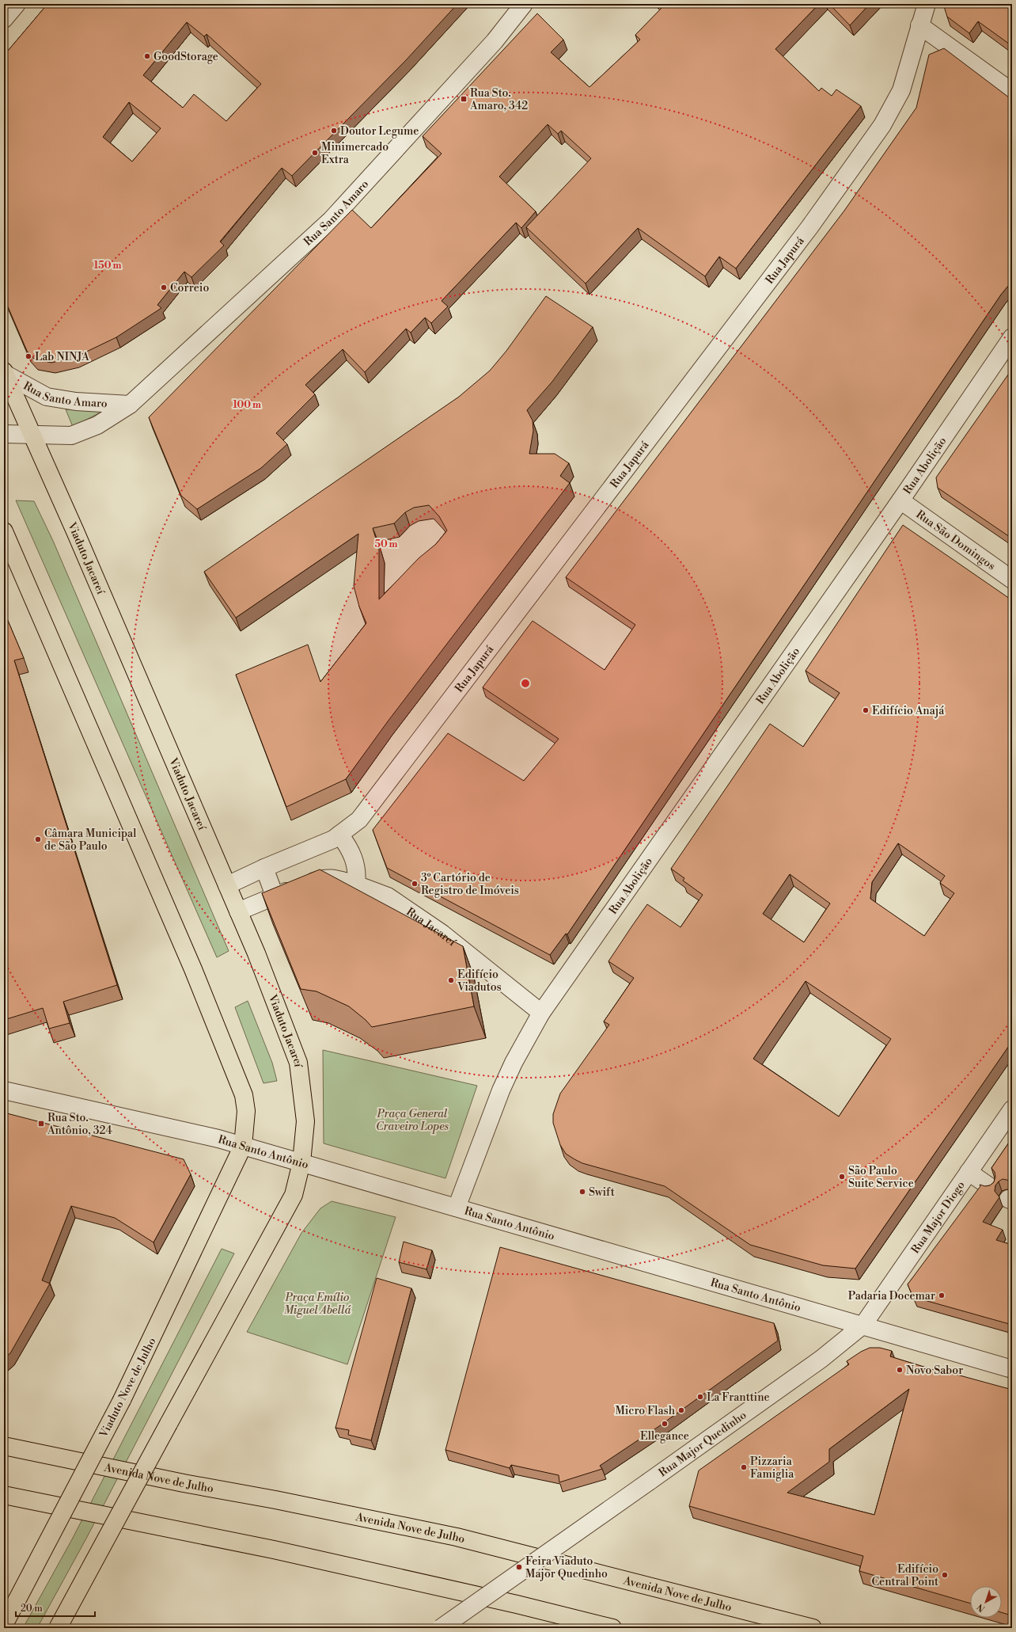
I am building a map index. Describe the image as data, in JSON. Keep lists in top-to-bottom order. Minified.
{"streets":{"main road":["Viaduto Jacareí","Viaduto Nove de Julho","Avenida Nove de Julho"],"street":["Rua Santo Amaro","Rua Japurá","Rua Abolição","Rua São Domingos","Rua Jacareí","Rua Santo Antônio","Rua Major Diogo","Rua Major Quedinho"]},"crossings":[["Rua Santo Amaro","Viaduto Jacareí"],["Rua Japurá","Viaduto Jacareí"],["Rua Abolição","Rua São Domingos"],["Rua Abolição","Rua Jacareí"],["Viaduto Jacareí","Rua Santo Antônio"],["Rua Santo Antônio","Rua Major Diogo"],["Rua Santo Antônio","Viaduto Nove de Julho"],["Rua Santo Antônio","Rua Major Quedinho"],["Rua Major Diogo","Rua Major Quedinho"]],"parks":["Praça General Craveiro Lopes","Praça Emílio Miguel Abellá"],"places":{"other":["GoodStorage","Doutor Legume","Minimercado Extra","Correio","Lab NINJA","Edifício Anajá","Câmara Municipal de São Paulo","3º Cartório de Registro de Imóveis","Edifício Viadutos","São Paulo Suite Service","Swift","Padaria Docemar","Novo Sabor","La Franttine","Micro Flash","Ellegance","Pizzaria Famiglia","Feira Viaduto Major Quedinho","Edifício Central Point"],"transit":["Rua Sto. Amaro, 342","Rua Sto. Antônio, 324"]},"scale_bar":"20 m","north":"bottom left","rings":["150 m","100 m","50 m"]}
